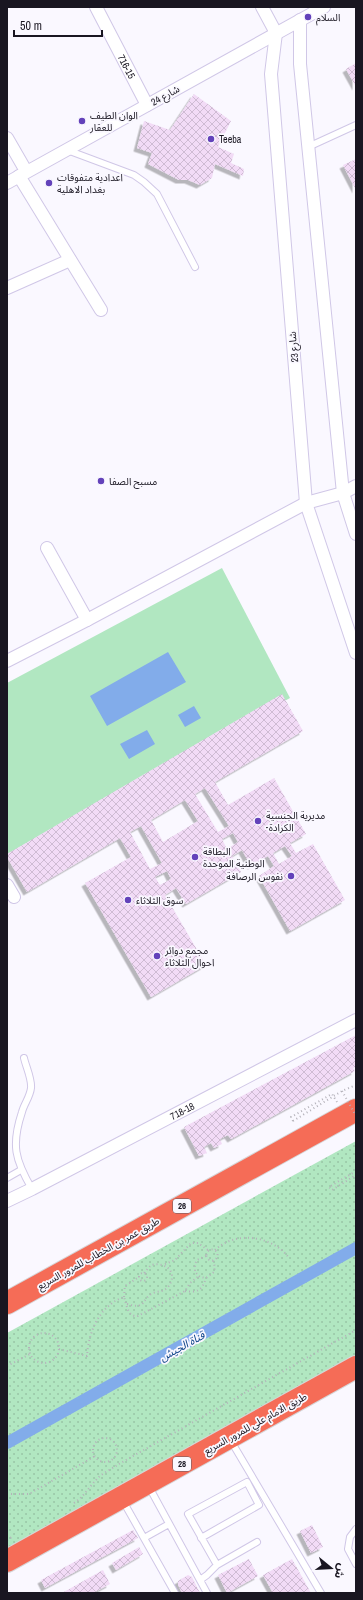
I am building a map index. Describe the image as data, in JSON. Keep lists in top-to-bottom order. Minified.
{"streets":{"highway":["26","طريق عمر بن الخطاب للمرور السريع","طريق الامام علي للمرور السريع","28"],"street":["716-15","شارع 24","شارع 23","718-18"]},"crossings":[["716-15","شارع 24"],["شارع 24","شارع 23"]],"water":["قناة الجيش"],"places":["السلام","الوان الطيف للعقار","Teeba","اعدادية متفوقات بغداد الاهلية","مسبح الصفا","مديرية الجنسية -الكرادة","البطاقة الوطنية الموحدة","نفوس الرصافة","سوق الثلاثاء","مجمع دوائر احوال الثلاثاء"],"scale_bar":"50 m","north":"right"}
